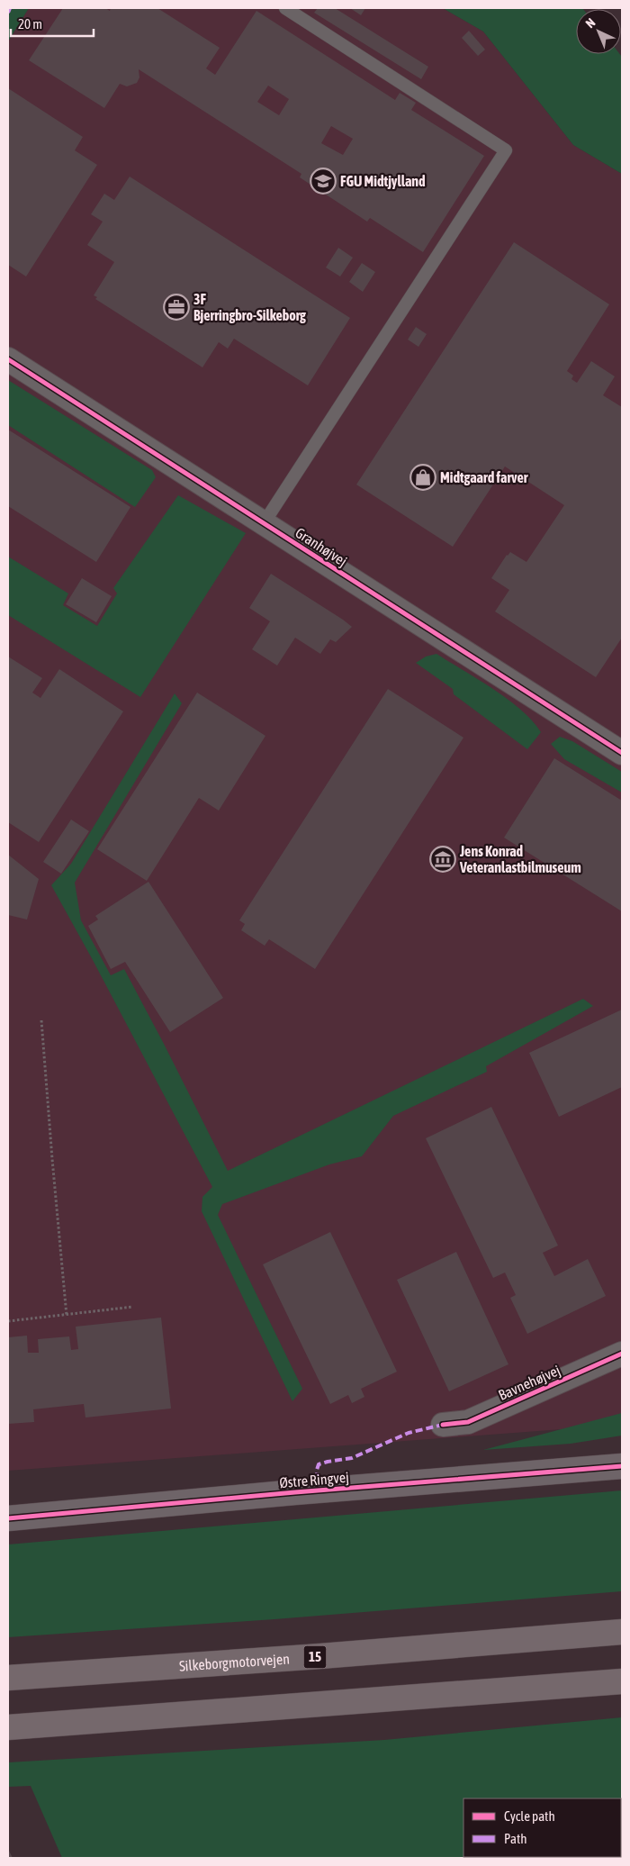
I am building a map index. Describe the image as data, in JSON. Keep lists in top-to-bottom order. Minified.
{"streets":{"highway":["15","Silkeborgmotorvejen"],"main road":["Østre Ringvej"],"street":["Granhøjvej","Bavnehøjvej"]},"places":{"school or university":["FGU Midtjylland"],"office":["3F Bjerringbro-Silkeborg"],"shop":["Midtgaard farver"],"museum":["Jens Konrad Veteranlastbilmuseum"]},"legend":["Cycle path","Path"],"scale_bar":"20 m","north":"top left"}
